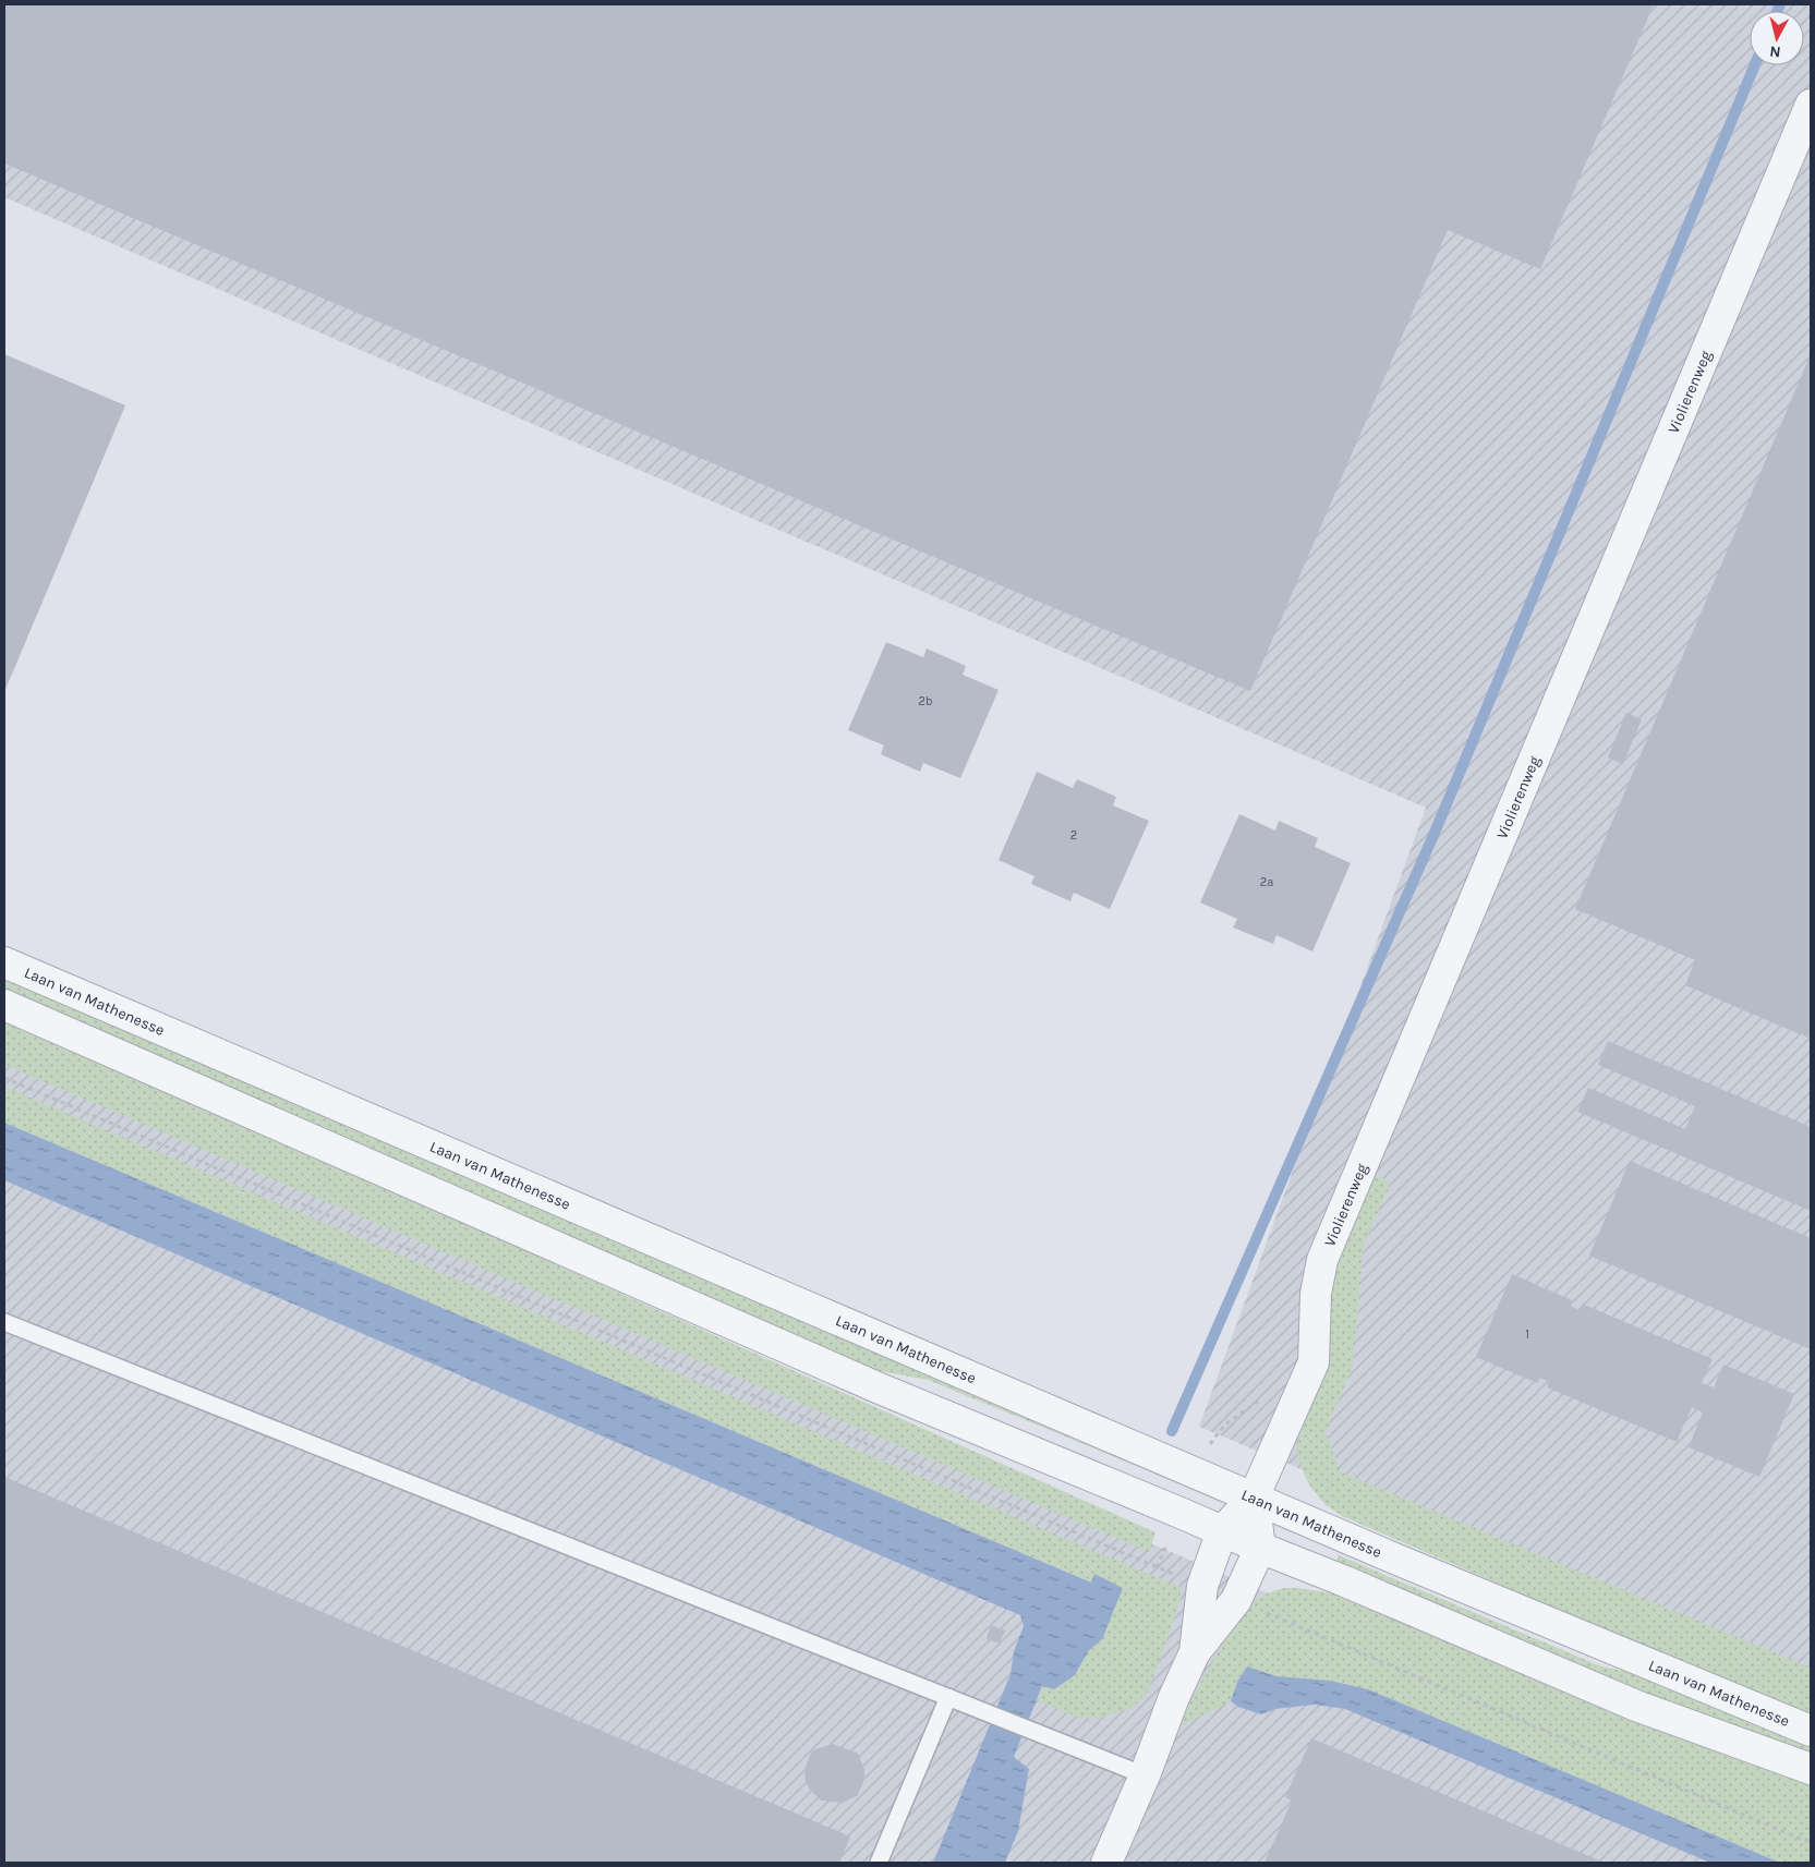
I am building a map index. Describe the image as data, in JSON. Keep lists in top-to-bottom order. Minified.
{"streets":{"street":["Violierenweg","Laan van Mathenesse"]},"crossings":[["Violierenweg","Laan van Mathenesse"]],"house_numbers":["2b","2","2a","1"],"north":"bottom"}
